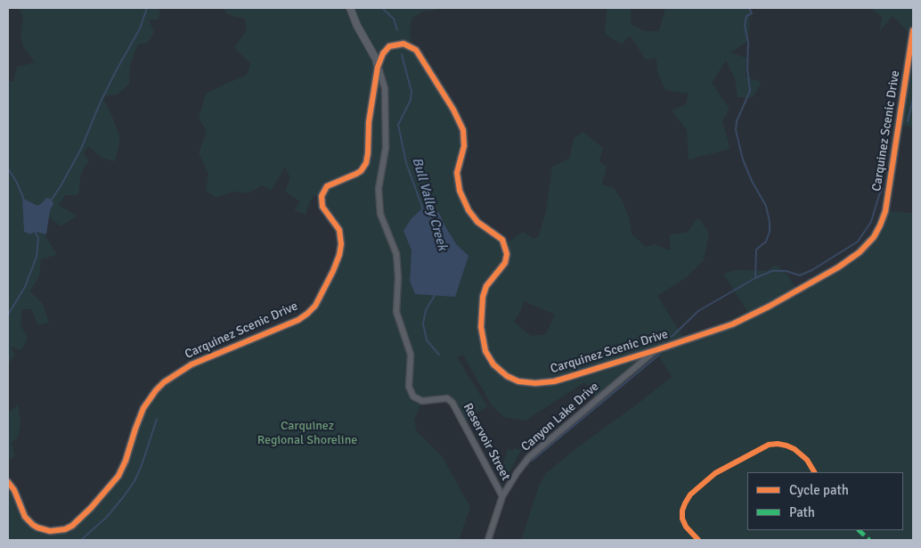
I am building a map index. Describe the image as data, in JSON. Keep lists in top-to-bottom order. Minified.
{"streets":{"street":["Carquinez Scenic Drive","Canyon Lake Drive","Reservoir Street"]},"crossings":[["Carquinez Scenic Drive","Canyon Lake Drive"],["Carquinez Scenic Drive","Reservoir Street"],["Canyon Lake Drive","Reservoir Street"]],"water":["Bull Valley Creek"],"parks":["Carquinez Regional Shoreline"],"legend":["Cycle path","Path"]}
